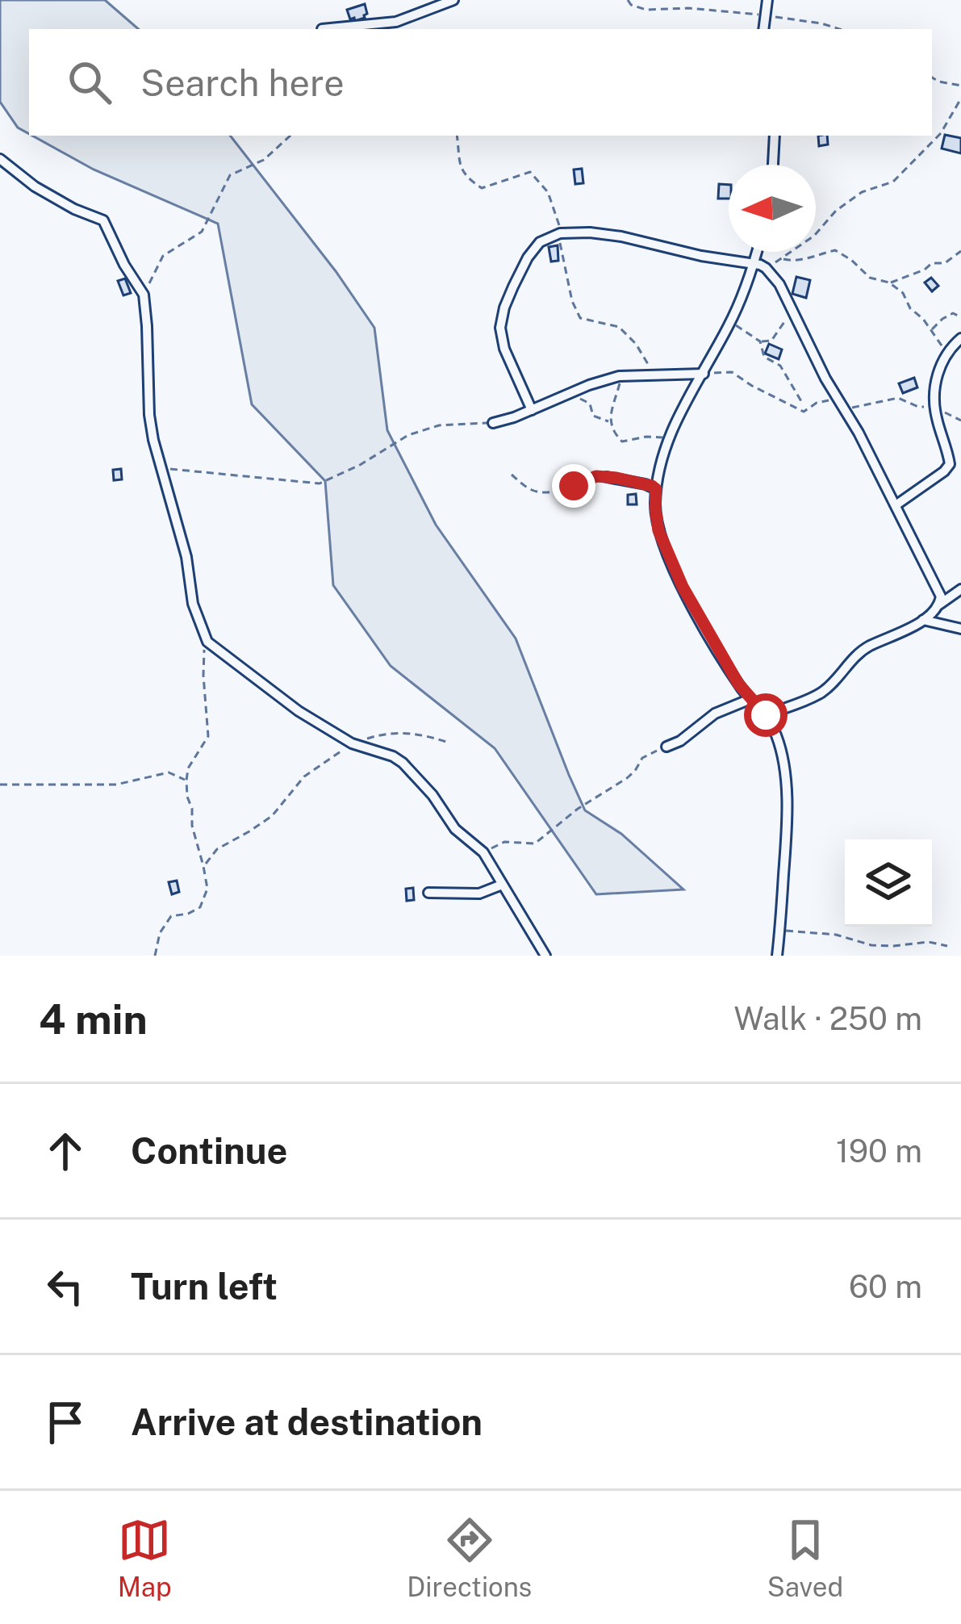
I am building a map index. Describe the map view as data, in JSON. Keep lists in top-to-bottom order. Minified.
{"north":"left","page":{"search":"Search here","heading":["4 min","Walk · 250 m"],"list":[["Continue","190 m"],["Turn left","60 m"],"Arrive at destination"],"nav":["Map","Directions","Saved"]}}
